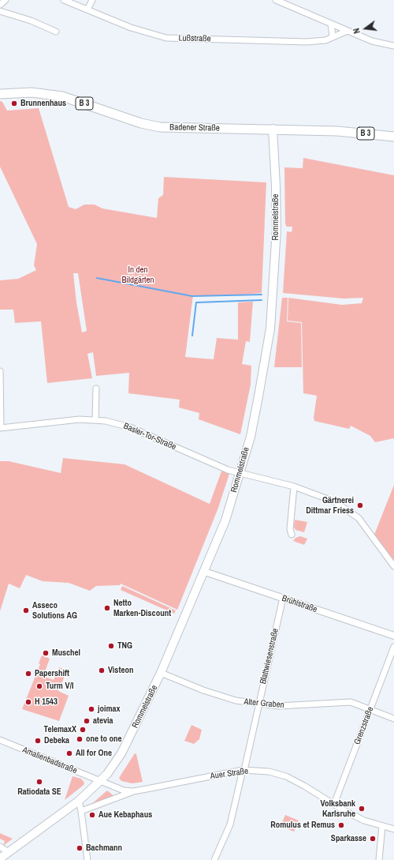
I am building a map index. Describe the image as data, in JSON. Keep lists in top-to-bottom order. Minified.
{"streets":{"main road":["B 3","Badener Straße","Rommelstraße"],"street":["Lußstraße","Basler-Tor-Straße","Brühlstraße","Blattwiesenstraße","Alter Graben","Grenzstraße","Amalienbadstraße","Auer Straße"]},"crossings":[["Badener Straße","Rommelstraße"],["Rommelstraße","Basler-Tor-Straße"],["Rommelstraße","Brühlstraße"],["Rommelstraße","Alter Graben"],["Rommelstraße","Amalienbadstraße"],["Rommelstraße","Auer Straße"],["Brühlstraße","Blattwiesenstraße"],["Blattwiesenstraße","Alter Graben"],["Blattwiesenstraße","Auer Straße"],["Alter Graben","Grenzstraße"],["Grenzstraße","Auer Straße"],["Amalienbadstraße","Auer Straße"]],"parks":["In den Bildgärten"],"places":["Brunnenhaus","Gärtnerei Dittmar Friess","Netto Marken-Discount","Asseco Solutions AG","TNG","Muschel","Visteon","Papershift","Turm V/I","H 1543","joimax","atevia","TelemaxX","one to one","Debeka","All for One","Ratiodata SE","Volksbank Karlsruhe","Aue Kebaphaus","Romulus et Remus","Sparkasse","Bachmann"],"north":"left"}
